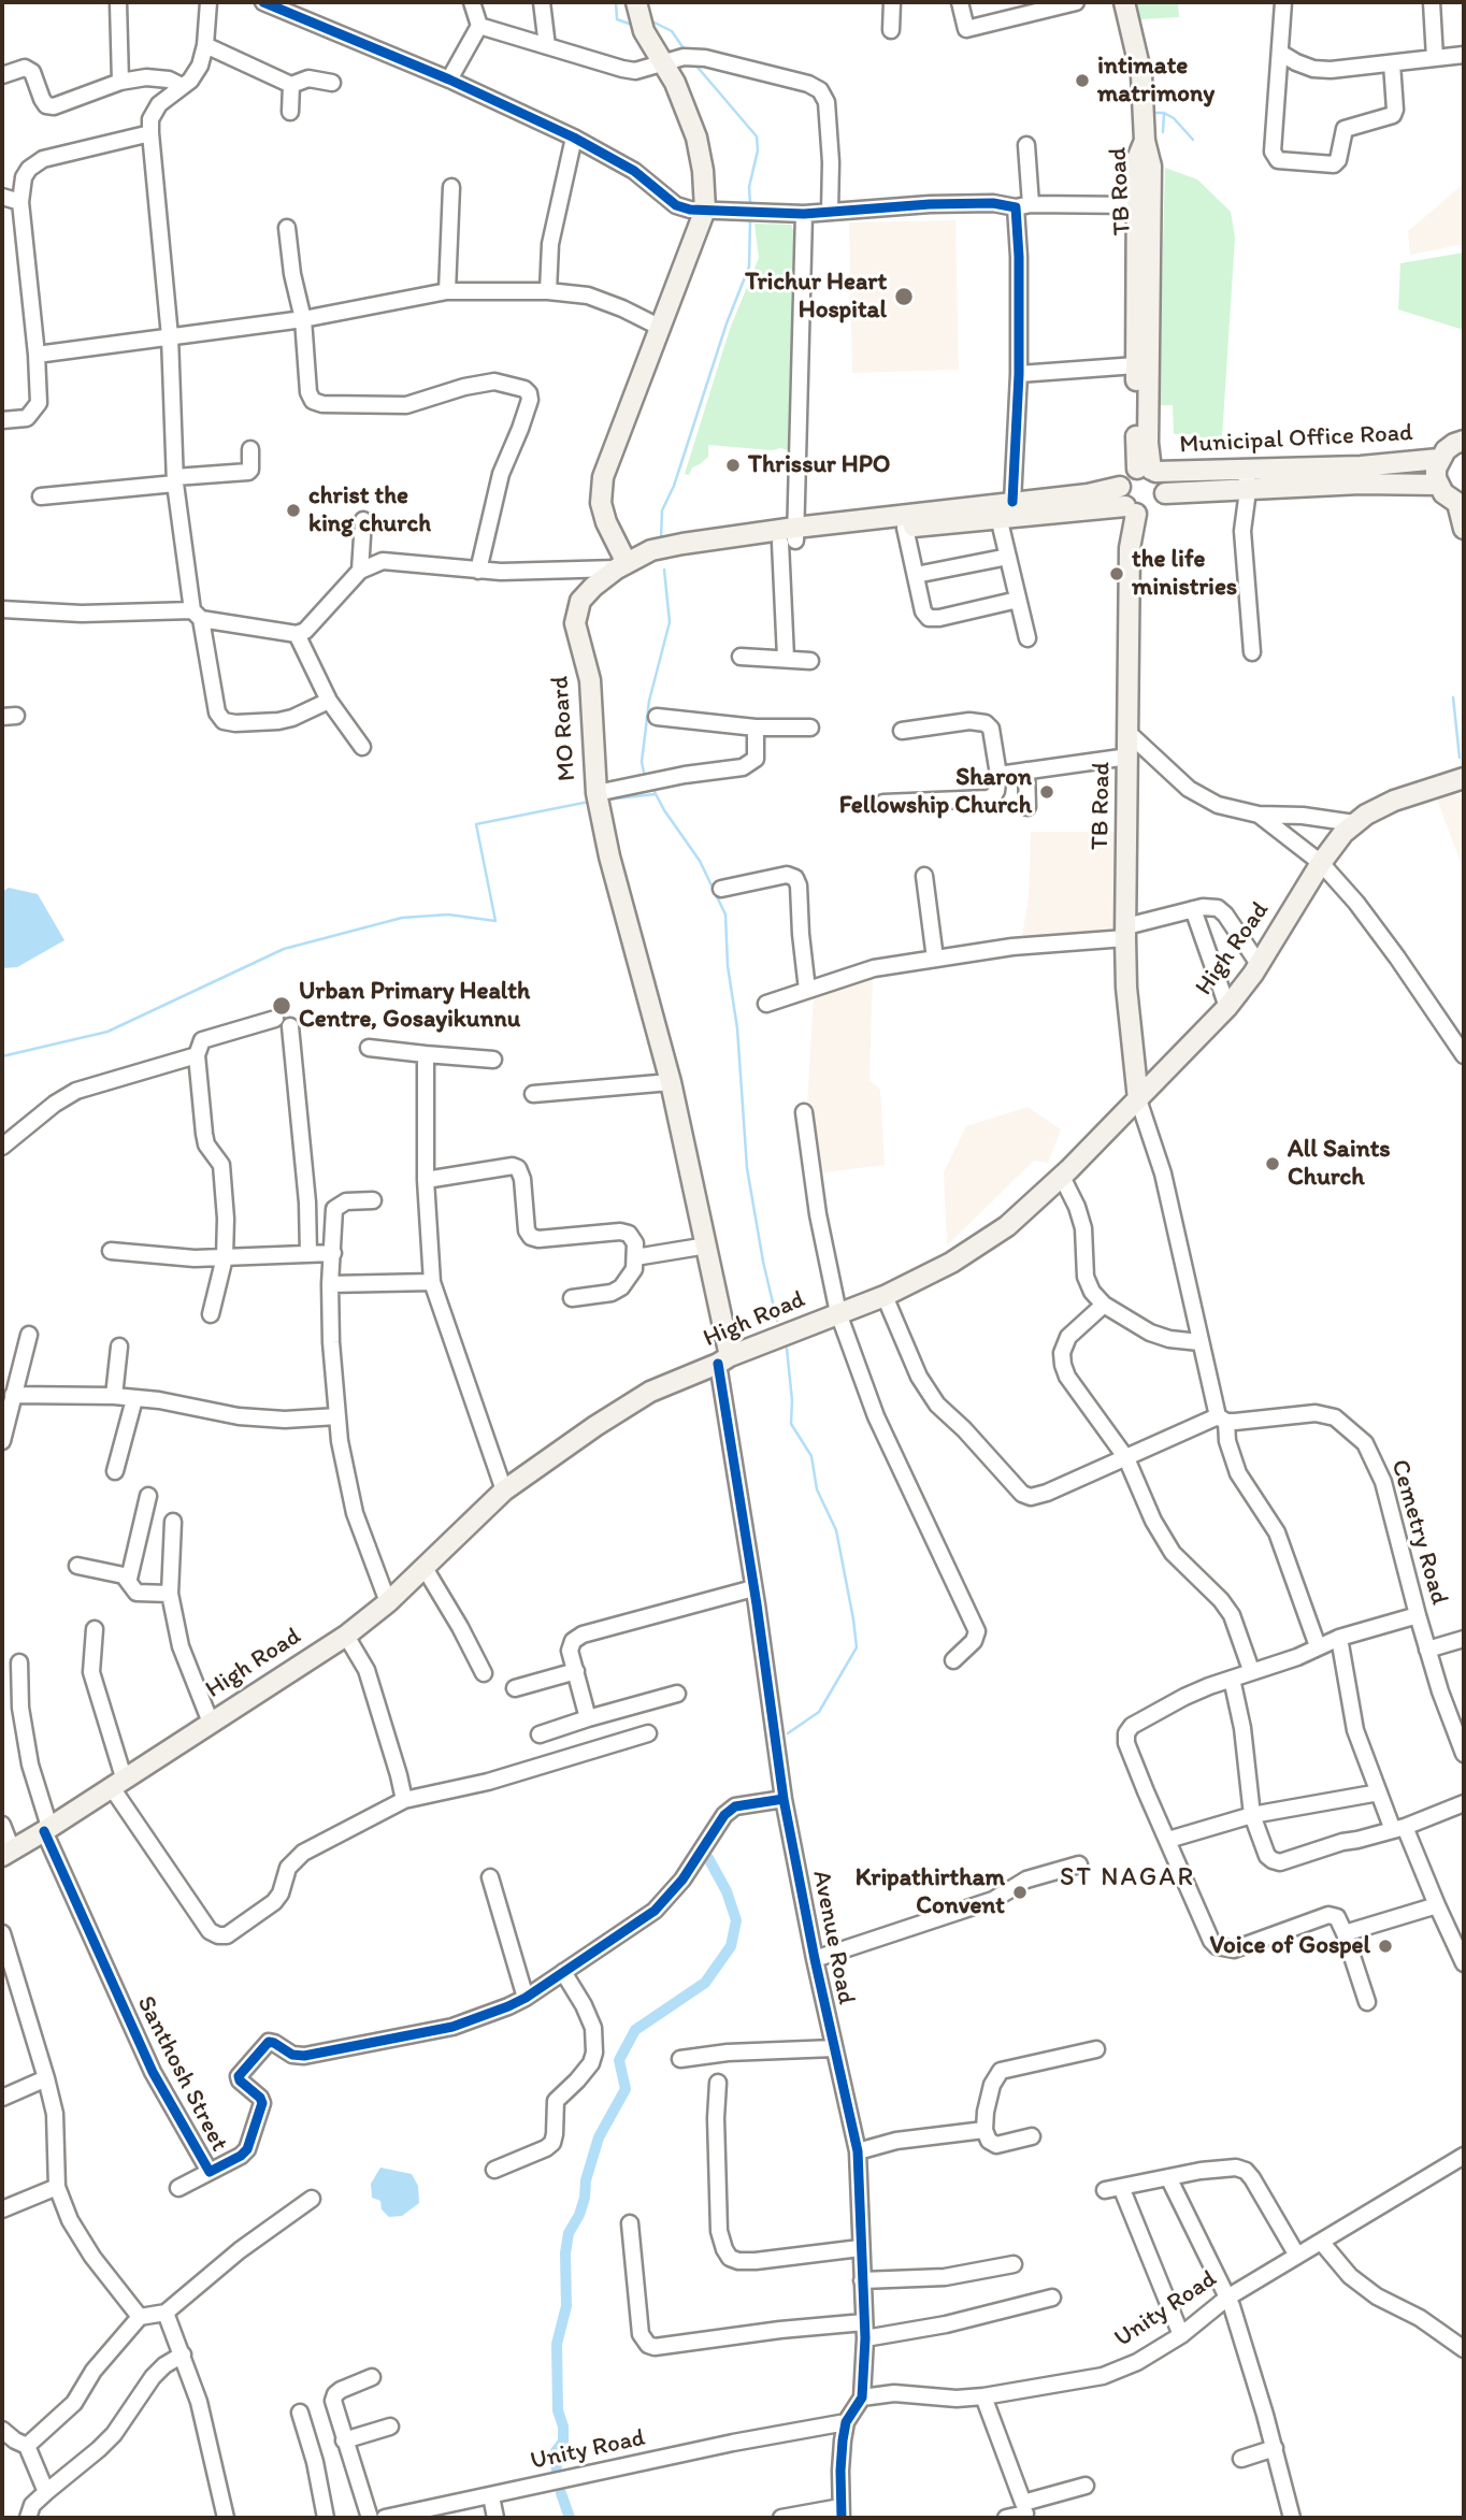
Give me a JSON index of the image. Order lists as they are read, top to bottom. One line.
{"streets":{"main road":["TB Road","Municipal Office Road","MO Roard","High Road"],"street":["Cemetry Road","Avenue Road","Santhosh Street","Unity Road"]},"crossings":[["TB Road","Municipal Office Road"],["TB Road","MO Roard"],["TB Road","High Road"],["Municipal Office Road","MO Roard"],["MO Roard","High Road"],["MO Roard","Avenue Road"],["High Road","Cemetry Road"],["High Road","Avenue Road"],["High Road","Santhosh Street"],["Avenue Road","Unity Road"]],"districts":["ST NAGAR"],"places":["intimate matrimony","Trichur Heart Hospital","Thrissur HPO","christ the king church","the life ministries","Sharon Fellowship Church","Urban Primary Health Centre, Gosayikunnu","All Saints Church","Kripathirtham Convent","Voice of Gospel"]}
